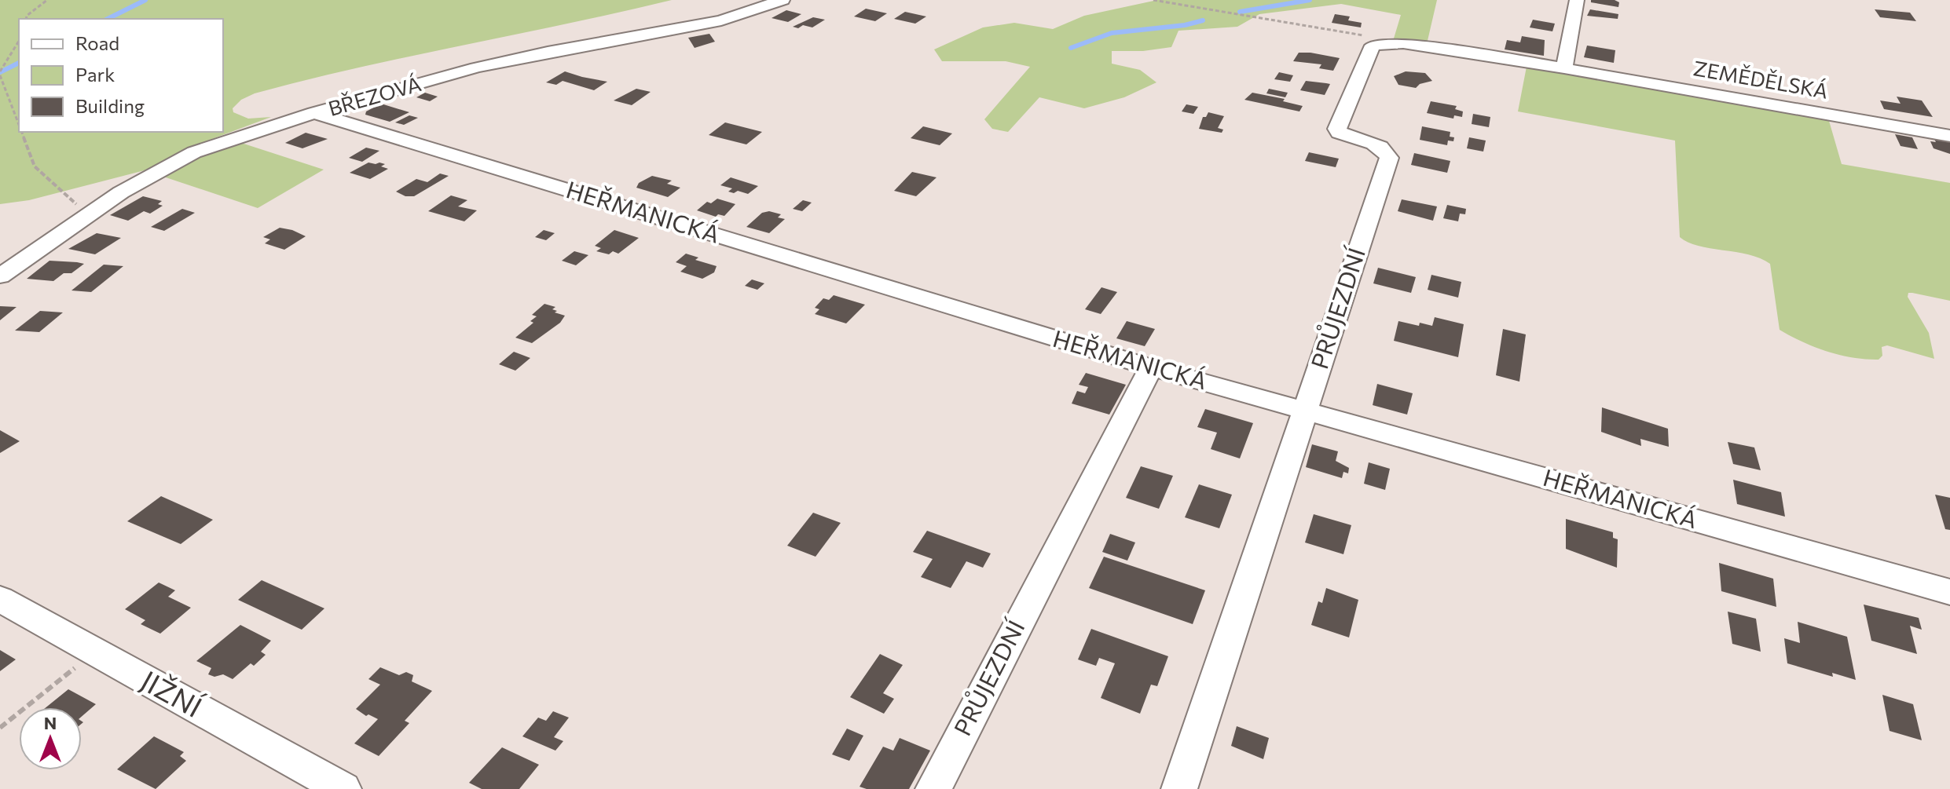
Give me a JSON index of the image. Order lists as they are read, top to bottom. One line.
{"streets":{"street":["ZEMĚDĚLSKÁ","BŘEZOVÁ","HEŘMANICKÁ","PRŮJEZDNÍ","JIŽNÍ"]},"crossings":[["BŘEZOVÁ","HEŘMANICKÁ"],["HEŘMANICKÁ","PRŮJEZDNÍ"]],"legend":["Road","Park","Building"],"north":"top"}
